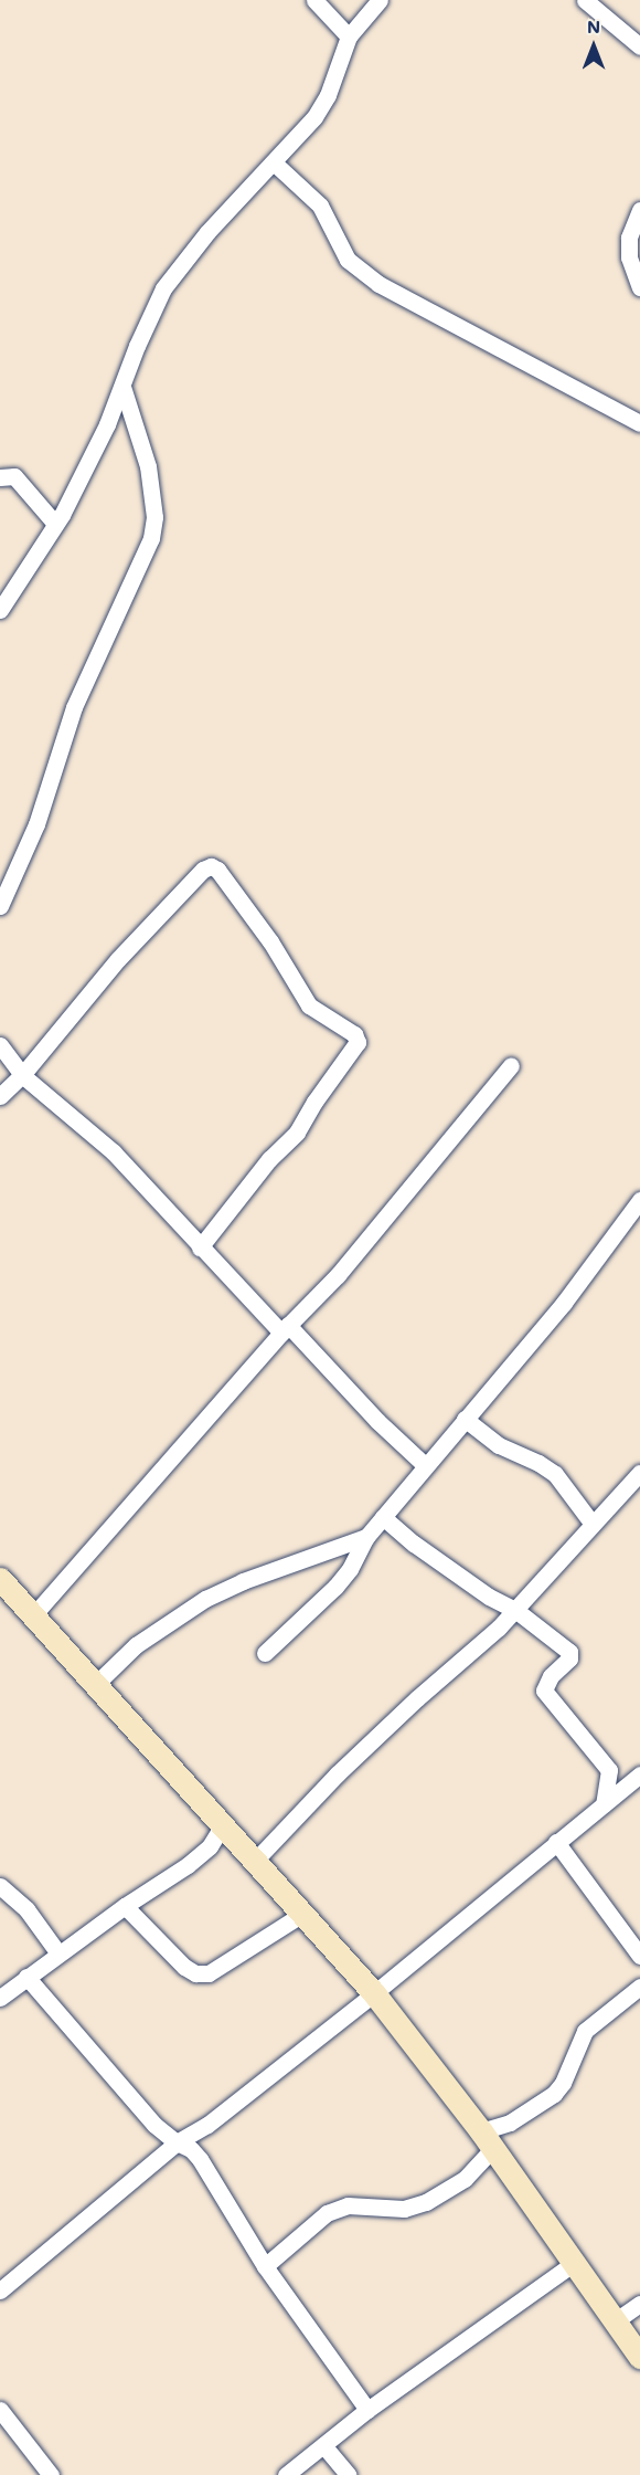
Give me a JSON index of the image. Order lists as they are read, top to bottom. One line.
{"north":"top"}
